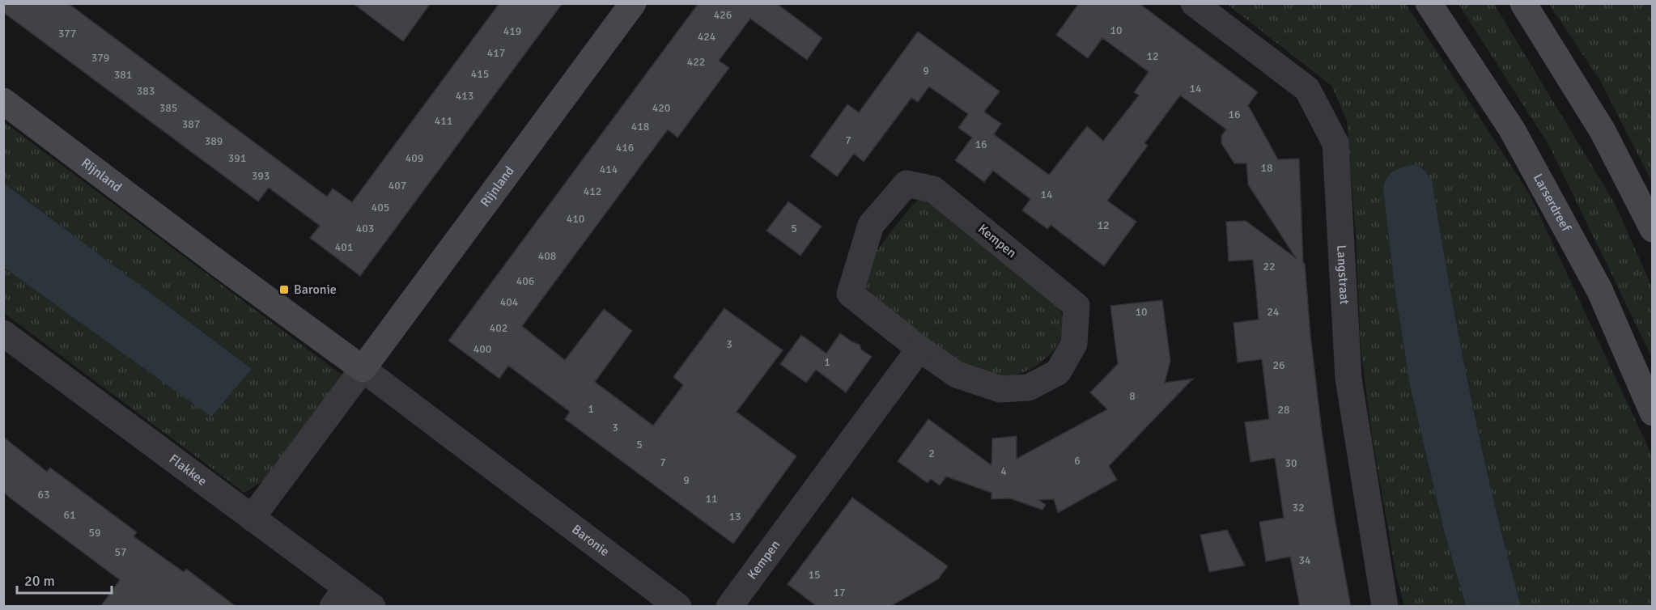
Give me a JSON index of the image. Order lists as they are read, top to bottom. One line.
{"streets":{"street":["Rijnland","Larserdreef","Kempen","Langstraat","Flakkee","Baronie"]},"crossings":[["Rijnland","Flakkee"],["Rijnland","Baronie"]],"places":{"transit":["Baronie"]},"house_numbers":["426","10","419","377","424","417","12","379","422","9","415","381","14","383","413","385","420","16","411","387","418","7","389","16","416","391","409","18","414","393","407","412","14","405","410","12","403","5","401","408","22","406","404","10","24","402","3","400","1","26","8","1","28","3","5","2","6","7","30","4","9","63","11","32","61","13","59","57","34","15","17"],"scale_bar":"20 m"}
